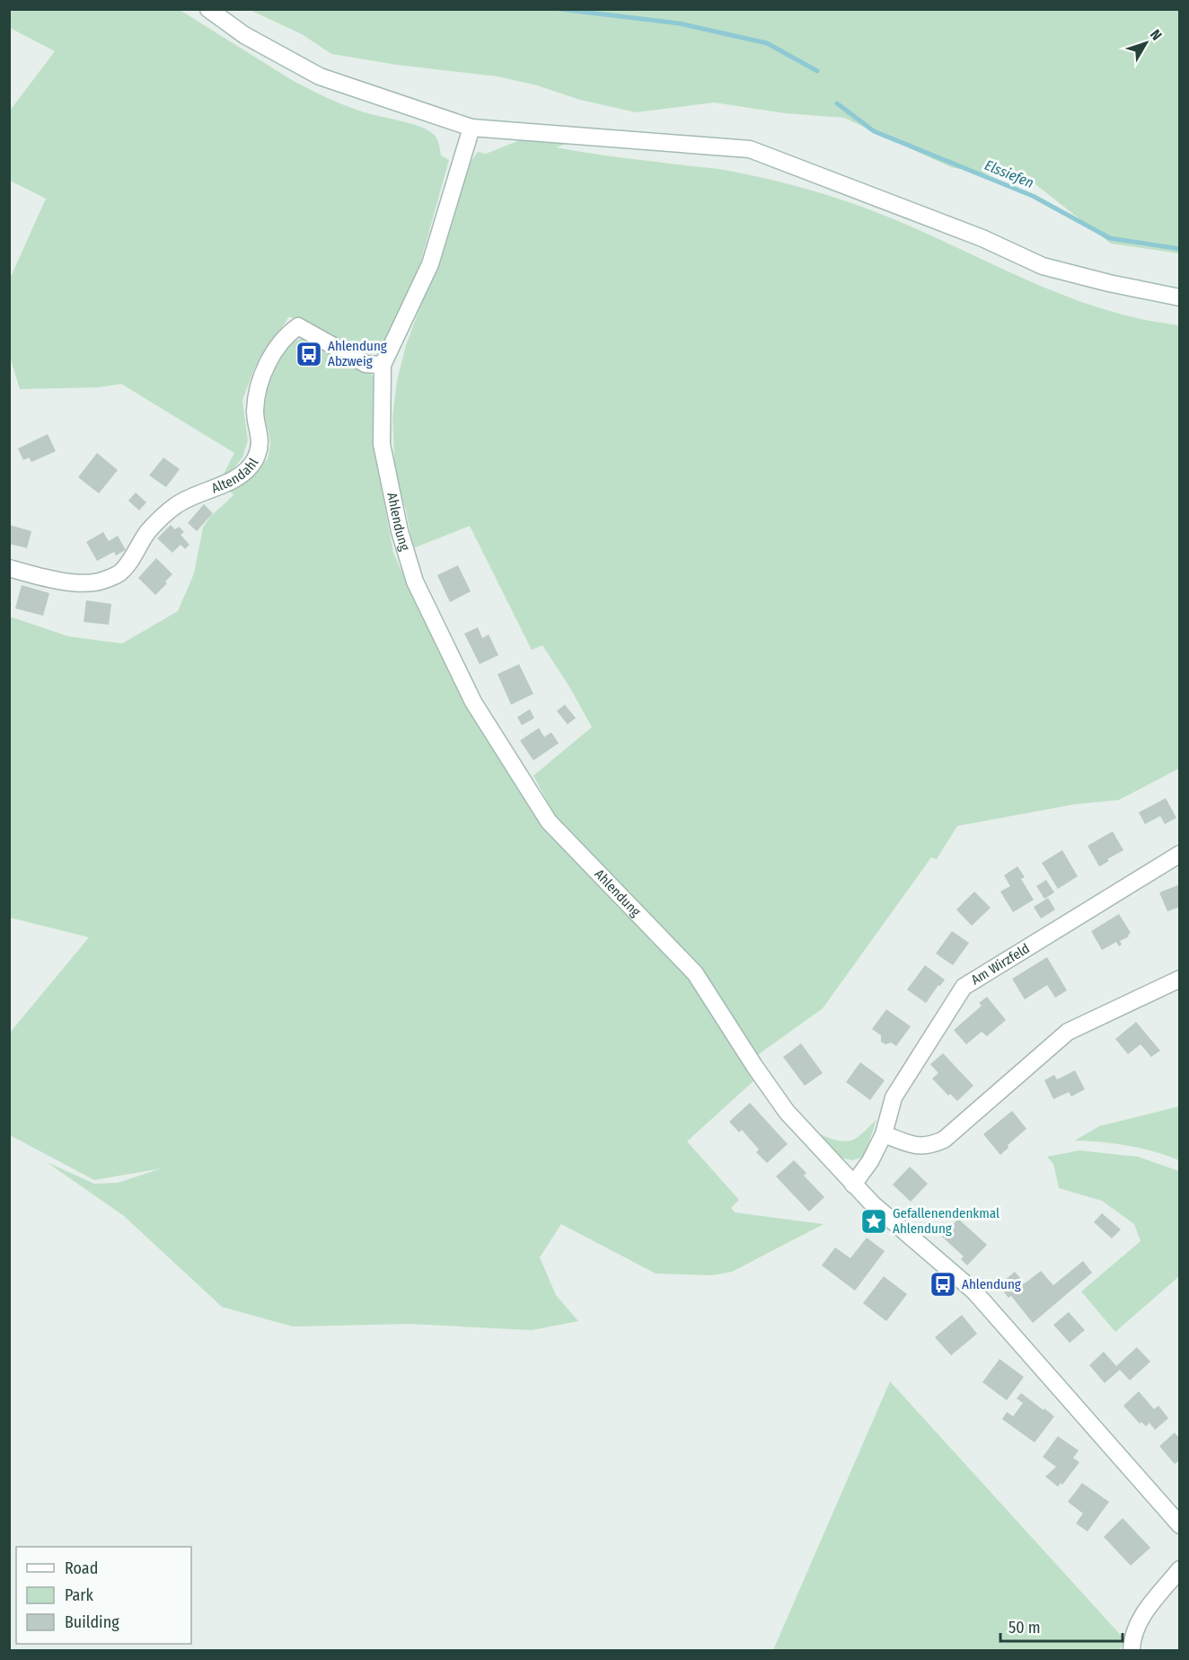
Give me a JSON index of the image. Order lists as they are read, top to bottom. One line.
{"streets":{"street":["Altendahl","Ahlendung","Am Wirzfeld"]},"crossings":[["Altendahl","Ahlendung"],["Ahlendung","Am Wirzfeld"]],"water":["Elssiefen"],"places":{"bus stop":["Ahlendung Abzweig","Ahlendung"],"place":["Gefallenendenkmal Ahlendung"]},"legend":["Road","Park","Building"],"scale_bar":"50 m","north":"top right"}
